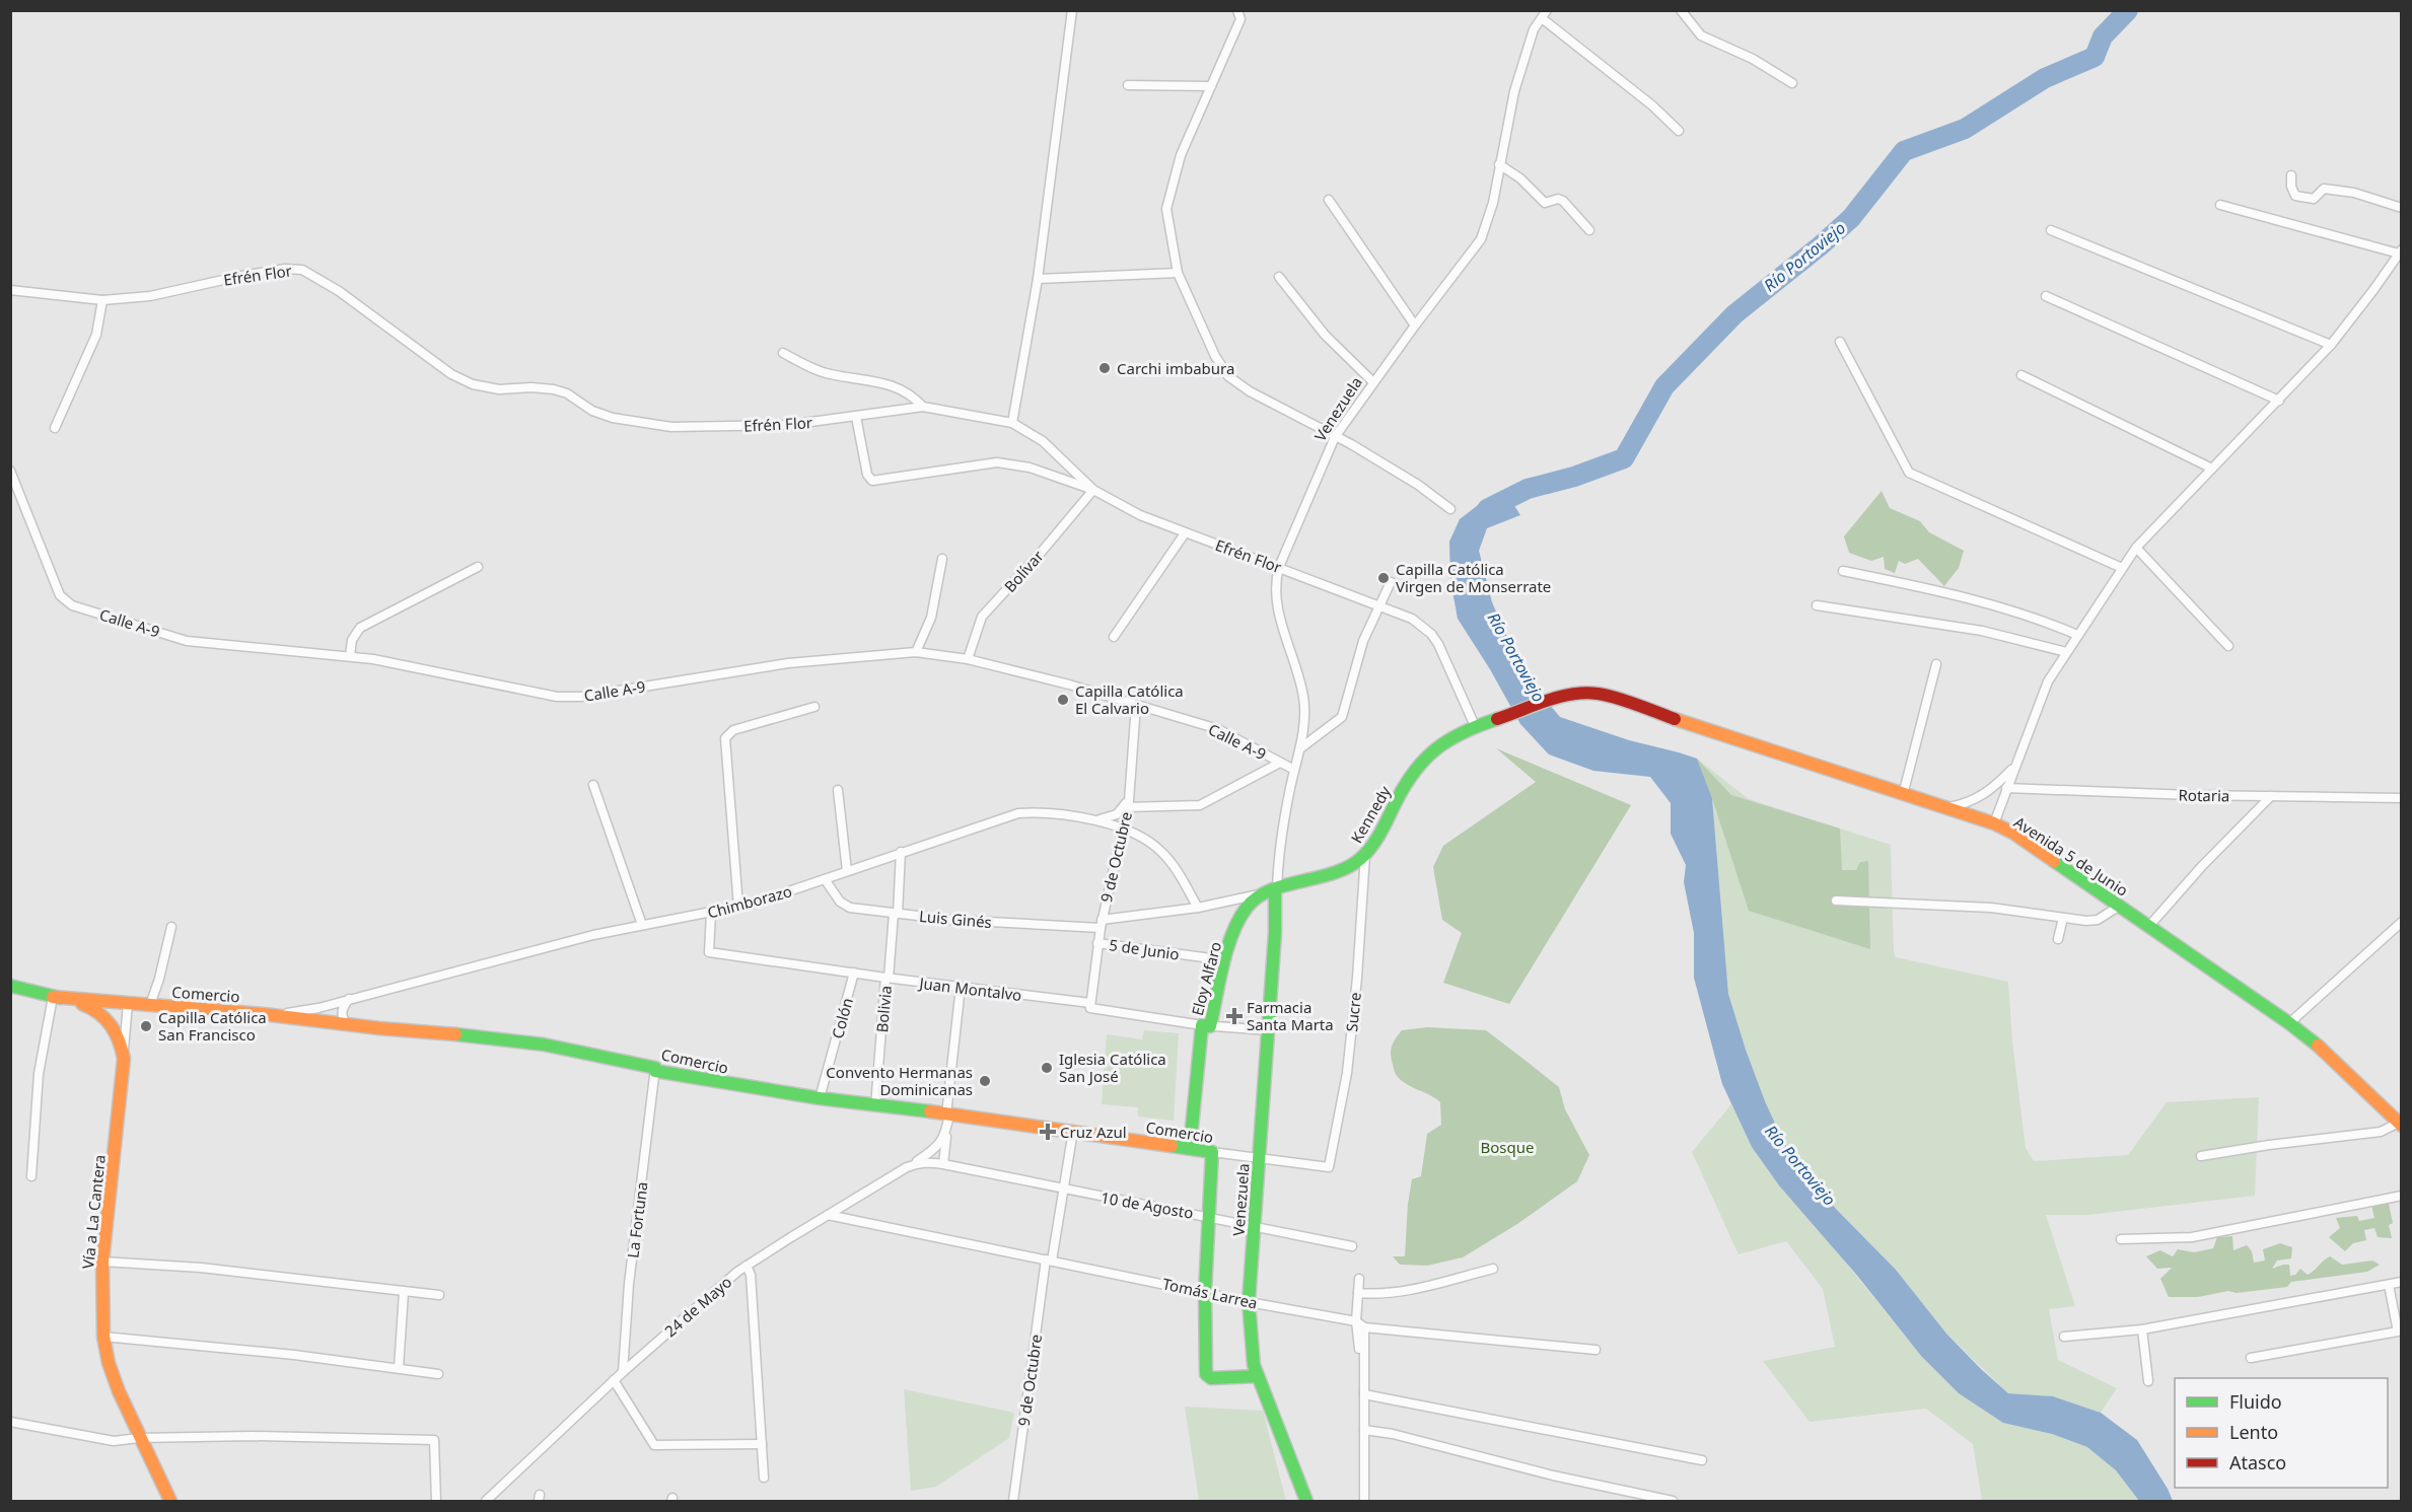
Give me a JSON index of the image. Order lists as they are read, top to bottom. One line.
{"streets":{"street":["Efrén Flor","Venezuela","Bolívar","Calle A-9","Rotaria","Kennedy","Avenida 5 de Junio","9 de Octubre","Chimborazo","Luis Ginés","5 de Junio","Eloy Alfaro","Juan Montalvo","Comercio","Bolivia","Sucre","Colón","10 de Agosto","Vía a La Cantera","La Fortuna","Tomás Larrea","24 de Mayo"]},"crossings":[["Efrén Flor","Venezuela"],["Efrén Flor","Bolívar"],["Efrén Flor","Kennedy"],["Venezuela","Calle A-9"],["Venezuela","Kennedy"],["Venezuela","Luis Ginés"],["Venezuela","Eloy Alfaro"],["Venezuela","Juan Montalvo"],["Venezuela","Comercio"],["Venezuela","10 de Agosto"],["Venezuela","Tomás Larrea"],["Bolívar","Calle A-9"],["Calle A-9","9 de Octubre"],["Kennedy","Avenida 5 de Junio"],["Kennedy","Luis Ginés"],["Kennedy","Eloy Alfaro"],["Kennedy","Sucre"],["9 de Octubre","Chimborazo"],["9 de Octubre","Luis Ginés"],["9 de Octubre","5 de Junio"],["9 de Octubre","Juan Montalvo"],["9 de Octubre","Comercio"],["9 de Octubre","10 de Agosto"],["9 de Octubre","Tomás Larrea"],["Chimborazo","Luis Ginés"],["Chimborazo","Juan Montalvo"],["Chimborazo","Comercio"],["Chimborazo","Bolivia"],["Luis Ginés","Eloy Alfaro"],["Luis Ginés","Bolivia"],["5 de Junio","Eloy Alfaro"],["Eloy Alfaro","Juan Montalvo"],["Eloy Alfaro","Comercio"],["Juan Montalvo","Bolivia"],["Juan Montalvo","Colón"],["Comercio","Bolivia"],["Comercio","Sucre"],["Comercio","Colón"],["Comercio","Vía a La Cantera"],["Comercio","La Fortuna"],["10 de Agosto","24 de Mayo"],["La Fortuna","24 de Mayo"],["Tomás Larrea","24 de Mayo"]],"water":["Río Portoviejo"],"parks":["Bosque"],"places":{"other":["Carchi imbabura","Capilla Católica Virgen de Monserrate","Capilla Católica El Calvario","Capilla Católica San Francisco","Iglesia Católica San José","Convento Hermanas Dominicanas"],"health":["Farmacia Santa Marta","Cruz Azul"]},"legend":["Fluido","Lento","Atasco"]}
